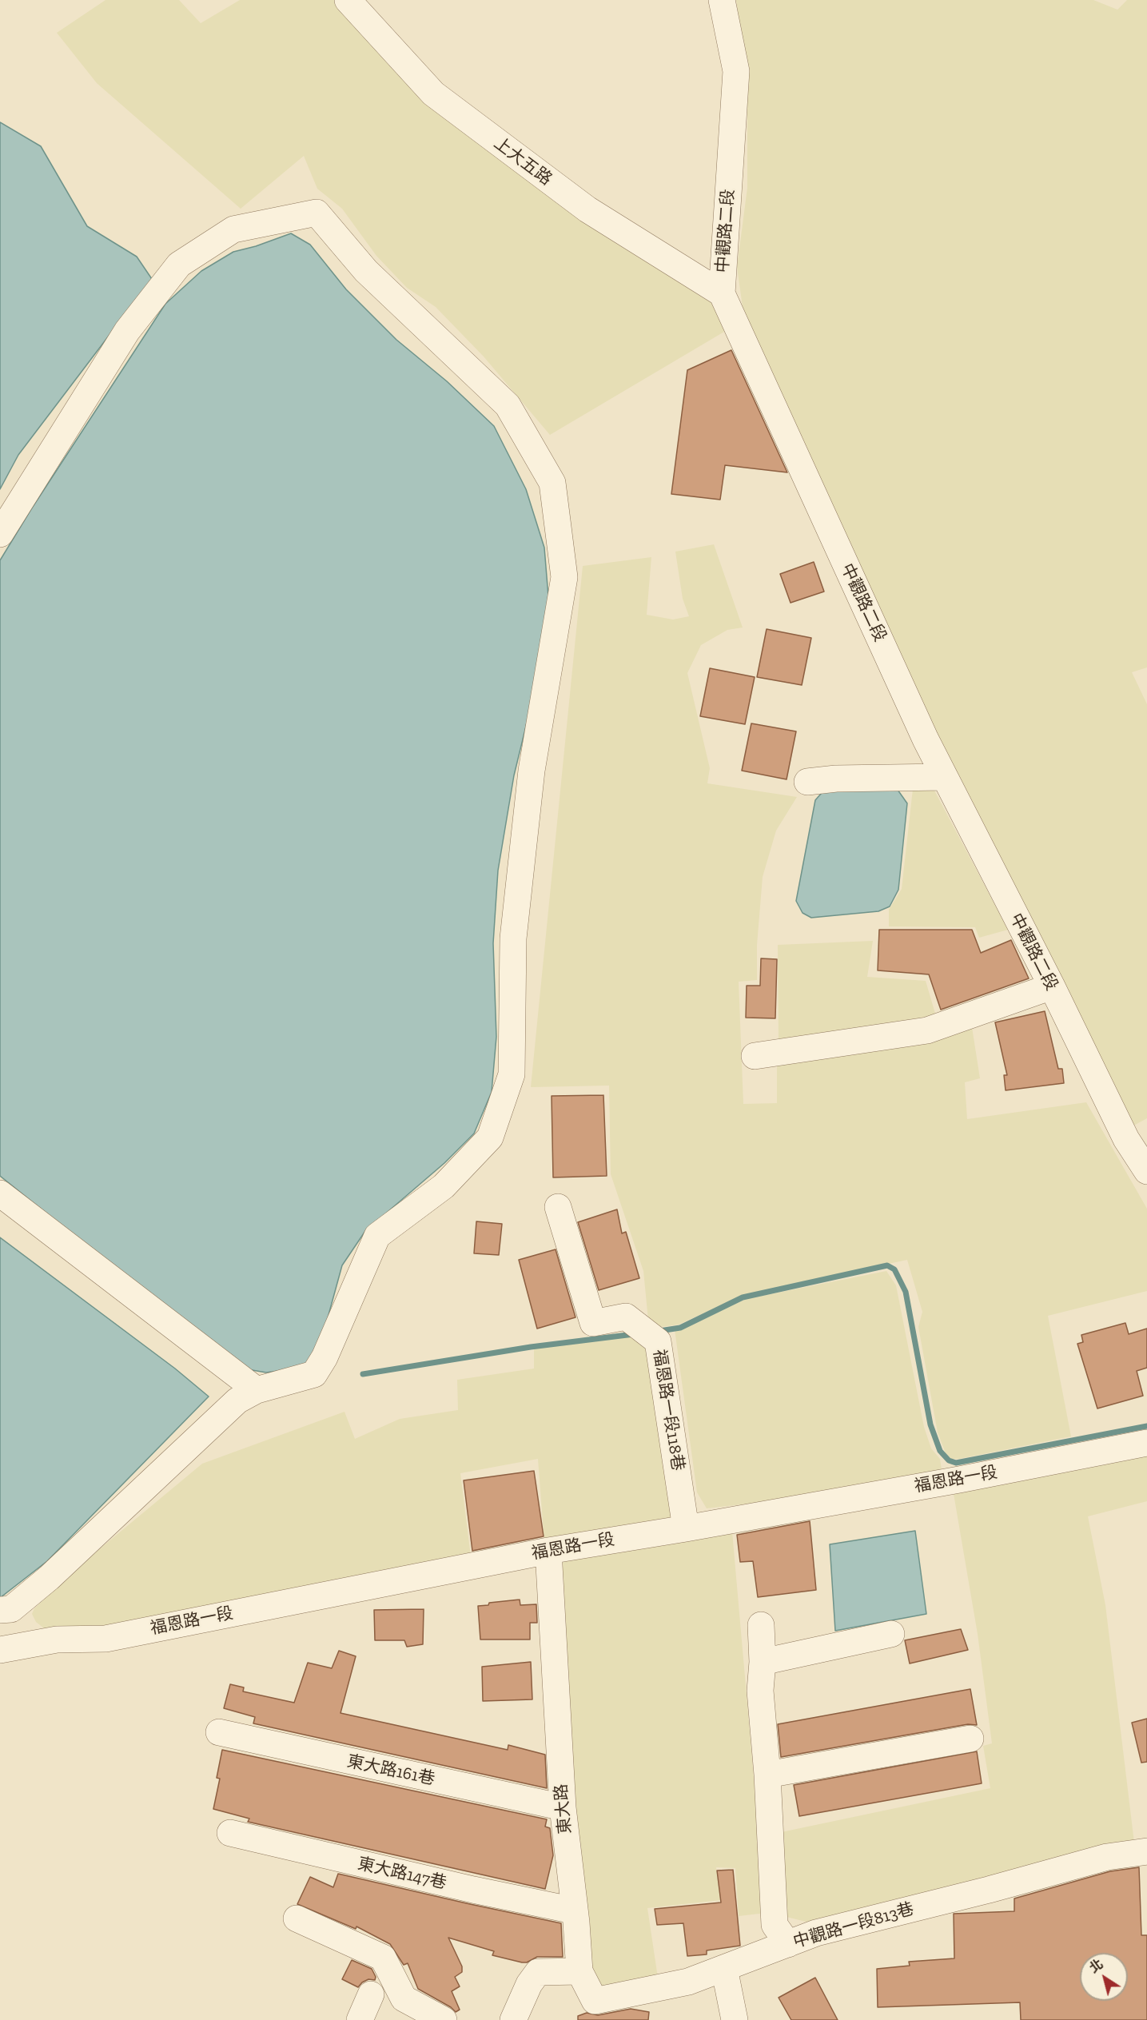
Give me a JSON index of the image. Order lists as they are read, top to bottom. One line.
{"streets":{"street":["上大五路","中觀路二段","福恩路一段118巷","福恩路一段","東大路161巷","東大路","東大路147巷","中觀路一段813巷"]},"crossings":[["上大五路","中觀路二段"],["福恩路一段118巷","福恩路一段"],["福恩路一段","東大路"],["東大路161巷","東大路"],["東大路","東大路147巷"],["東大路","中觀路一段813巷"]],"north":"top left"}
